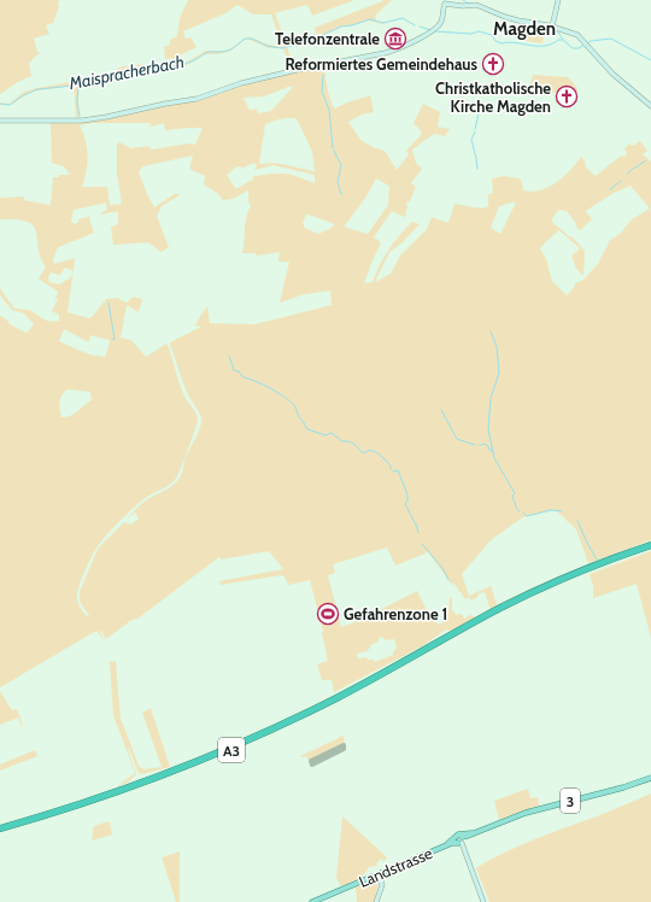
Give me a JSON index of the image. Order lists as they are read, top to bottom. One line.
{"streets":{"highway":["A3"],"main road":["3","Landstrasse"]},"crossings":[["3","Landstrasse"]],"districts":["Magden"],"water":["Maispracherbach"],"places":{"museum":["Telefonzentrale"],"church":["Reformiertes Gemeindehaus","Christkatholische Kirche Magden"],"sports":["Gefahrenzone 1"]}}
